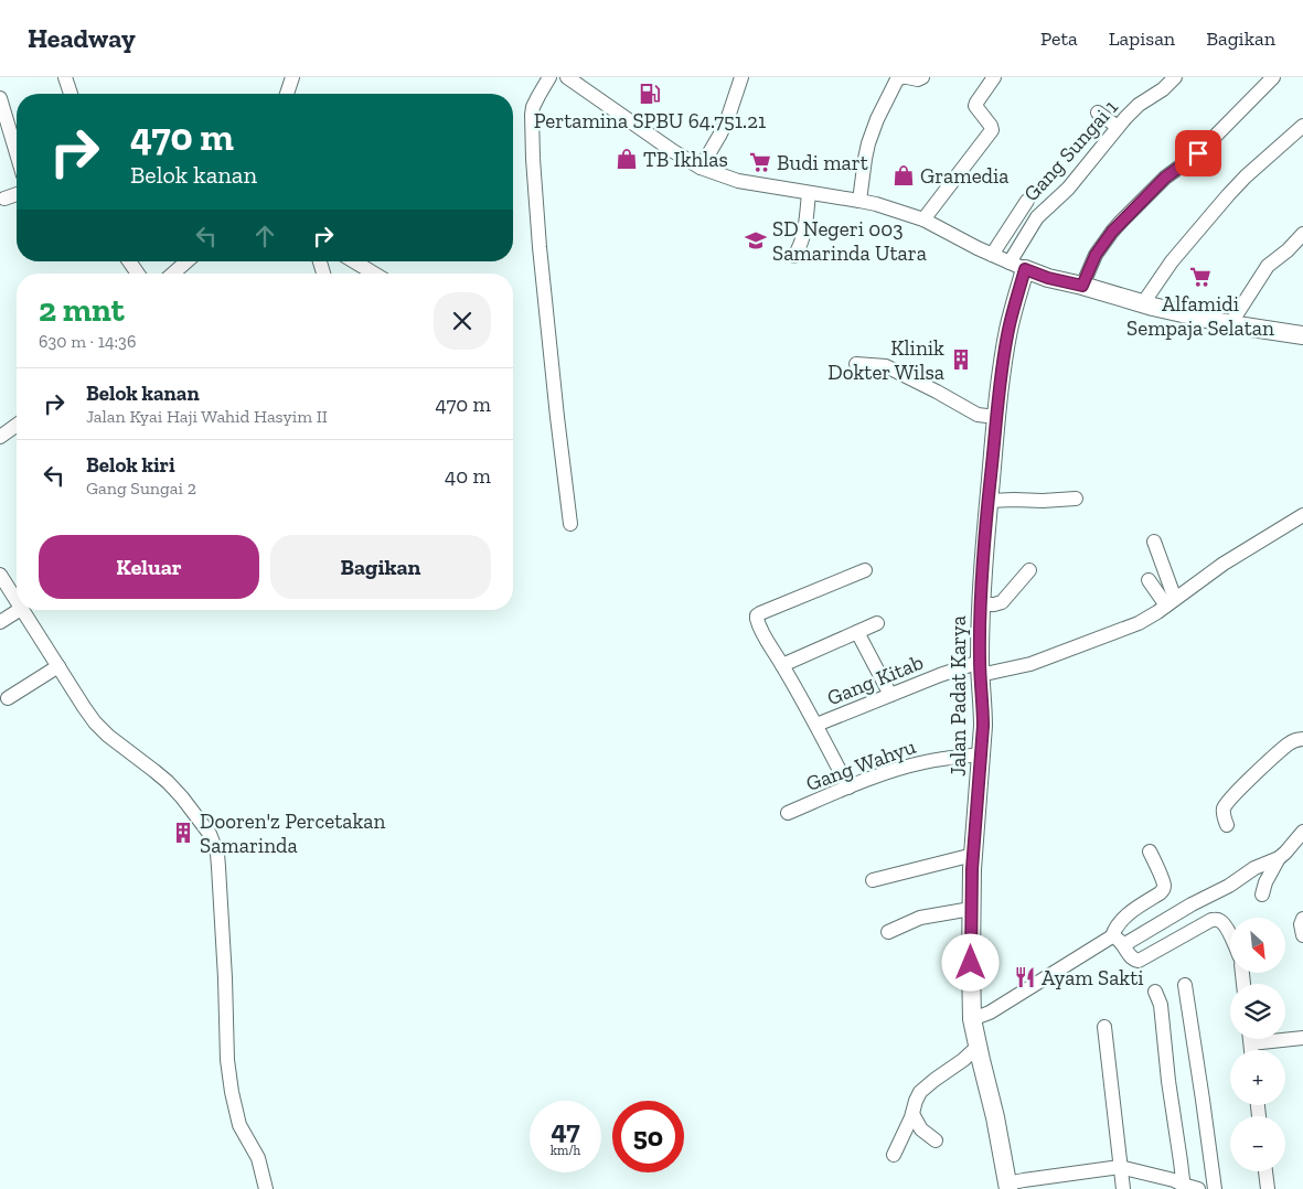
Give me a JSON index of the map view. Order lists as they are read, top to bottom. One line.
{"streets":{"main road":["Jalan Padat Karya"],"street":["Gang Sungai 1","Gang Kitab","Gang Wahyu"]},"crossings":[["Gang Sungai 1","Jalan Padat Karya"],["Gang Kitab","Jalan Padat Karya"],["Jalan Padat Karya","Gang Wahyu"]],"places":{"fuel station":["Pertamina SPBU 64.751.21"],"shop":["TB Ikhlas","Gramedia"],"supermarket":["Budi mart","Alfamidi Sempaja Selatan"],"school or university":["SD Negeri 003 Samarinda Utara"],"building":["Klinik Dokter Wilsa","Dooren'z Percetakan Samarinda"],"restaurant":["Ayam Sakti"]},"north":"bottom right","page":{"header":"Headway","nav":["Peta","Lapisan","Bagikan"],"turn":["470 m","Belok kanan"],"heading":["2 mnt","630 m · 14:36"],"list":[{"name":"Belok kanan","note":"Jalan Kyai Haji Wahid Hasyim II","value":"470 m"},{"name":"Belok kiri","note":"Gang Sungai 2","value":"40 m"}],"buttons":["Keluar","Bagikan"],"map_buttons":["+","−"],"speed":"47 km/h","limit":"50"}}
